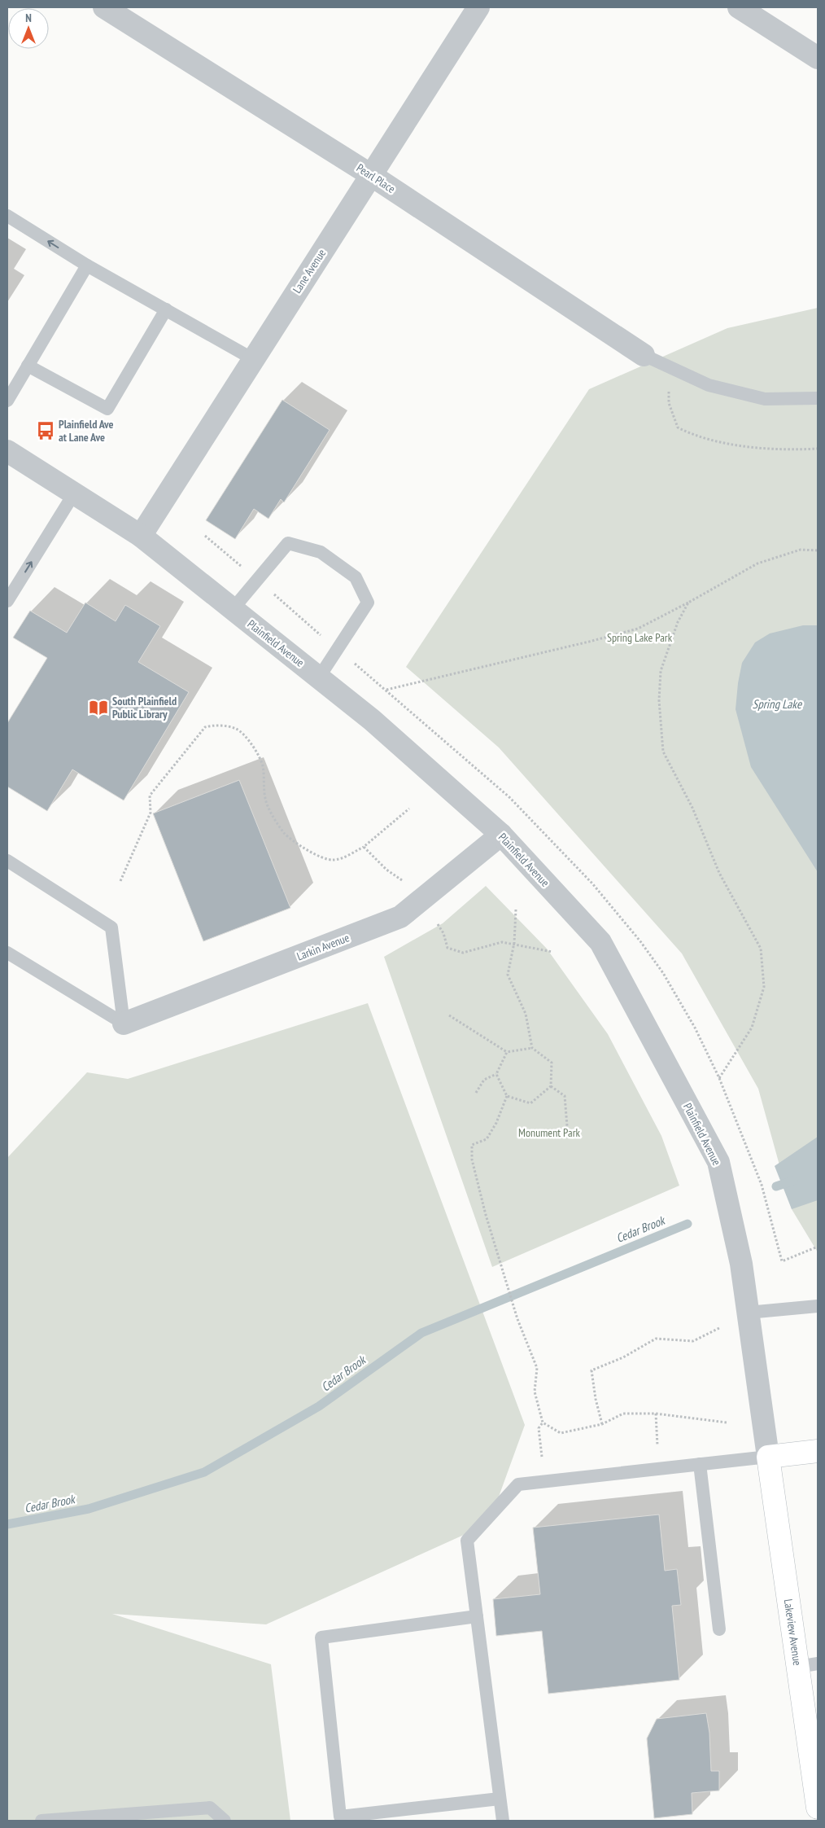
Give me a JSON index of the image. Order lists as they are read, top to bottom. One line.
{"streets":{"main road":["Lakeview Avenue"],"street":["Pearl Place","Lane Avenue","Plainfield Avenue","Larkin Avenue"]},"crossings":[["Pearl Place","Lane Avenue"],["Lane Avenue","Plainfield Avenue"],["Plainfield Avenue","Larkin Avenue"],["Plainfield Avenue","Lakeview Avenue"]],"water":["Spring Lake","Cedar Brook"],"parks":["Spring Lake Park","Monument Park"],"places":{"bus stop":["Plainfield Ave at Lane Ave"],"library":["South Plainfield Public Library"]},"north":"top"}
